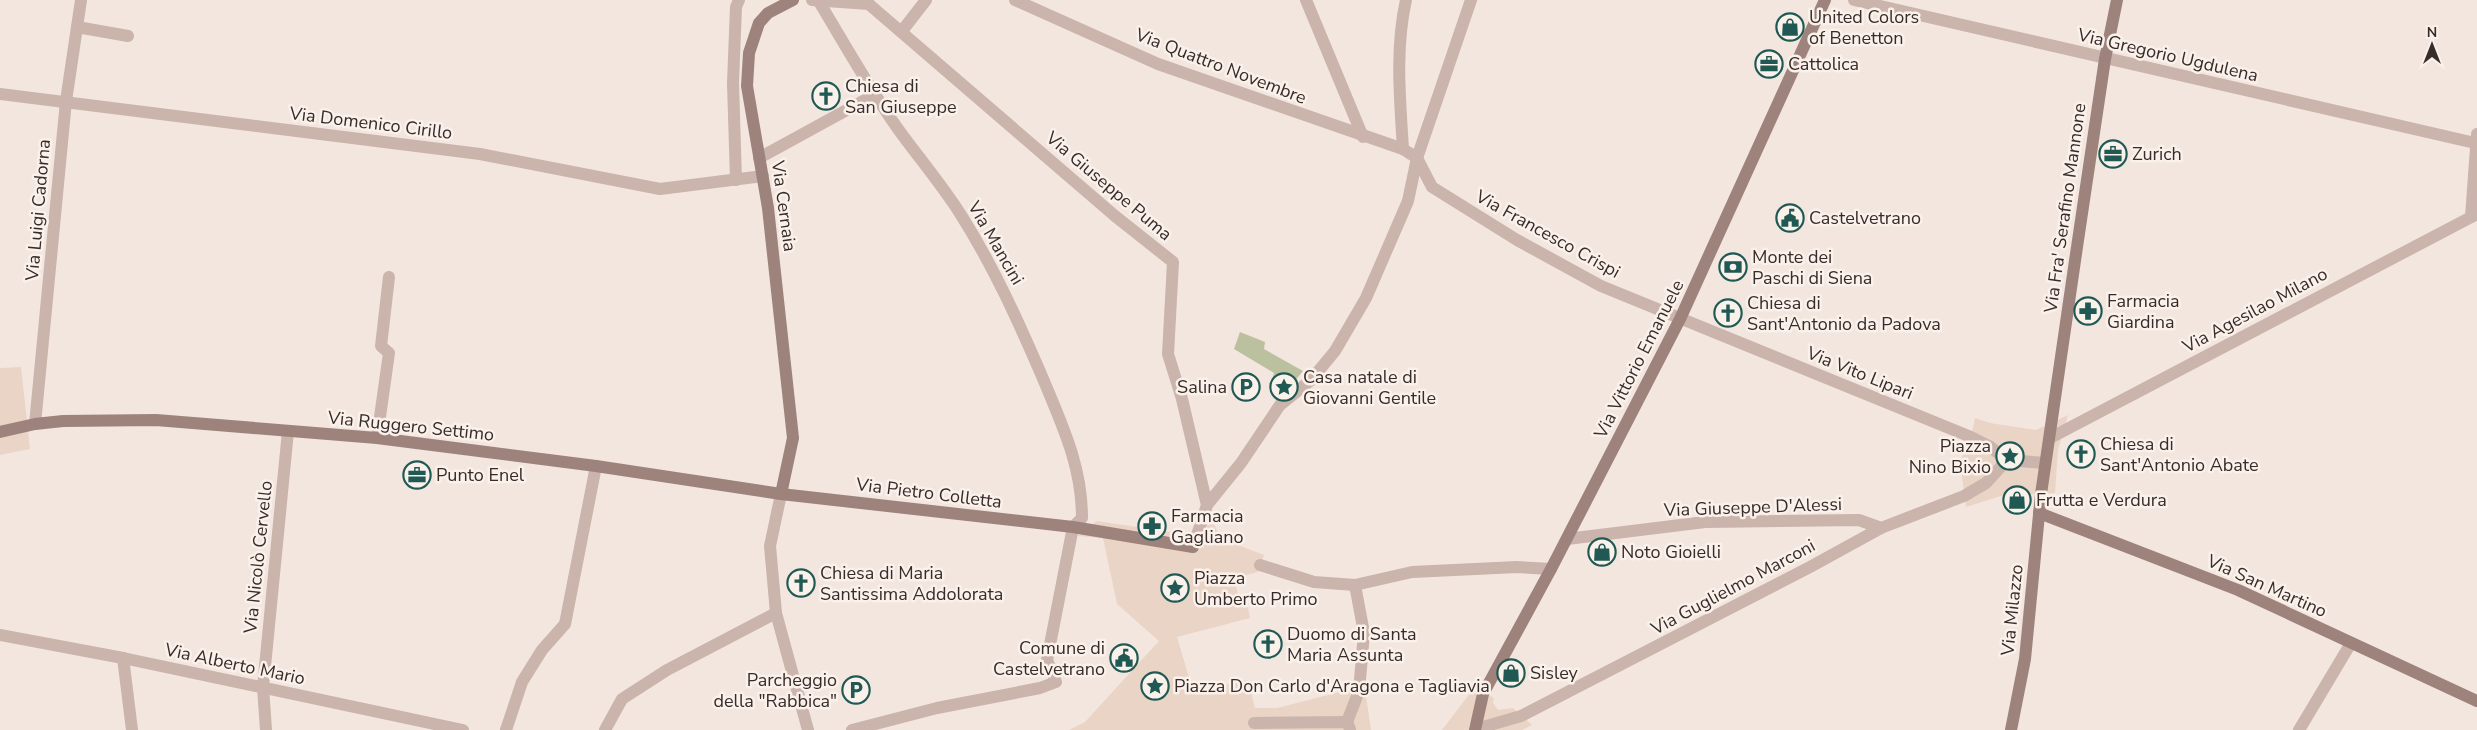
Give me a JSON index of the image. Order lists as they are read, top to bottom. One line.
{"streets":{"street":["Via Gregorio Ugdulena","Via Quattro Novembre","Via Domenico Cirillo","Via Giuseppe Puma","Via Cernaia","Via Fra' Serafino Mannone","Via Luigi Cadorna","Via Francesco Crispi","Via Mancini","Via Agesilao Milano","Via Vittorio Emanuele","Via Vito Lipari","Via Ruggero Settimo","Via Pietro Colletta","Via Giuseppe D'Alessi","Via Nicolò Cervello","Via San Martino","Via Guglielmo Marconi","Via Milazzo","Via Alberto Mario"]},"crossings":[["Via Gregorio Ugdulena","Via Fra' Serafino Mannone"],["Via Quattro Novembre","Via Francesco Crispi"],["Via Domenico Cirillo","Via Cernaia"],["Via Domenico Cirillo","Via Luigi Cadorna"],["Via Giuseppe Puma","Via Pietro Colletta"],["Via Cernaia","Via Ruggero Settimo"],["Via Cernaia","Via Pietro Colletta"],["Via Fra' Serafino Mannone","Via Agesilao Milano"],["Via Fra' Serafino Mannone","Via Milazzo"],["Via Luigi Cadorna","Via Ruggero Settimo"],["Via Francesco Crispi","Via Vittorio Emanuele"],["Via Francesco Crispi","Via Vito Lipari"],["Via Mancini","Via Pietro Colletta"],["Via Vittorio Emanuele","Via Vito Lipari"],["Via Vittorio Emanuele","Via Giuseppe D'Alessi"],["Via Vittorio Emanuele","Via Guglielmo Marconi"],["Via Vito Lipari","Via Guglielmo Marconi"],["Via Ruggero Settimo","Via Pietro Colletta"],["Via Ruggero Settimo","Via Nicolò Cervello"],["Via Giuseppe D'Alessi","Via Guglielmo Marconi"],["Via Nicolò Cervello","Via Alberto Mario"],["Via San Martino","Via Milazzo"]],"places":{"shop":["United Colors of Benetton","Frutta e Verdura","Noto Gioielli","Sisley"],"office":["Cattolica","Zurich","Punto Enel"],"church":["Chiesa di San Giuseppe","Chiesa di Sant'Antonio da Padova","Chiesa di Sant'Antonio Abate","Chiesa di Maria Santissima Addolorata","Duomo di Santa Maria Assunta"],"public building":["Castelvetrano","Comune di Castelvetrano"],"bank":["Monte dei Paschi di Siena"],"pharmacy":["Farmacia Giardina","Farmacia Gagliano"],"parking":["Salina","Parcheggio della \"Rabbica\""],"place":["Casa natale di Giovanni Gentile","Piazza Nino Bixio","Piazza Umberto Primo","Piazza Don Carlo d'Aragona e Tagliavia"]},"north":"top"}
